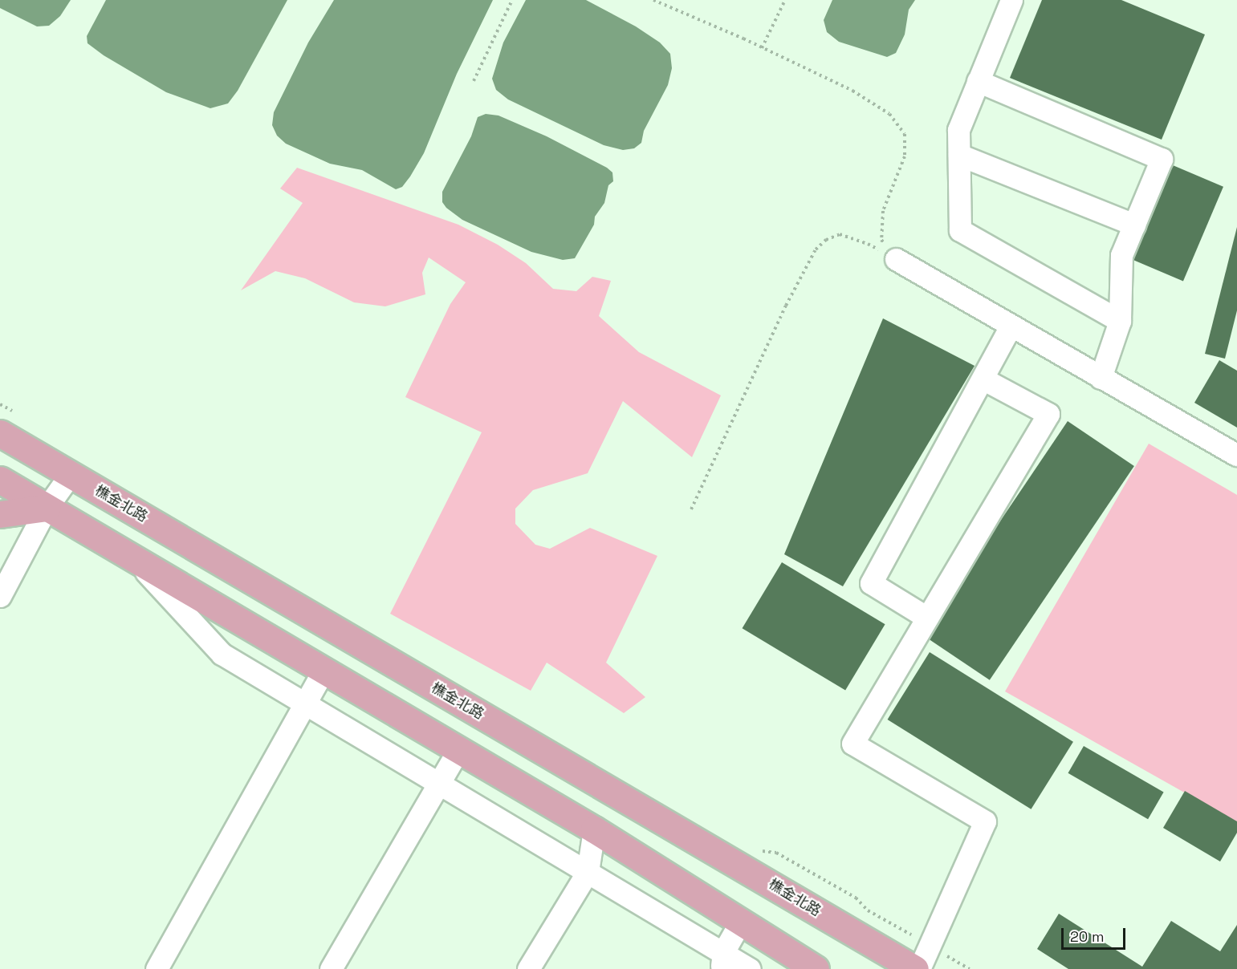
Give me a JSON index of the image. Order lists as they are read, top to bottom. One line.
{"streets":{"main road":["樵金北路"]},"scale_bar":"20 m"}
